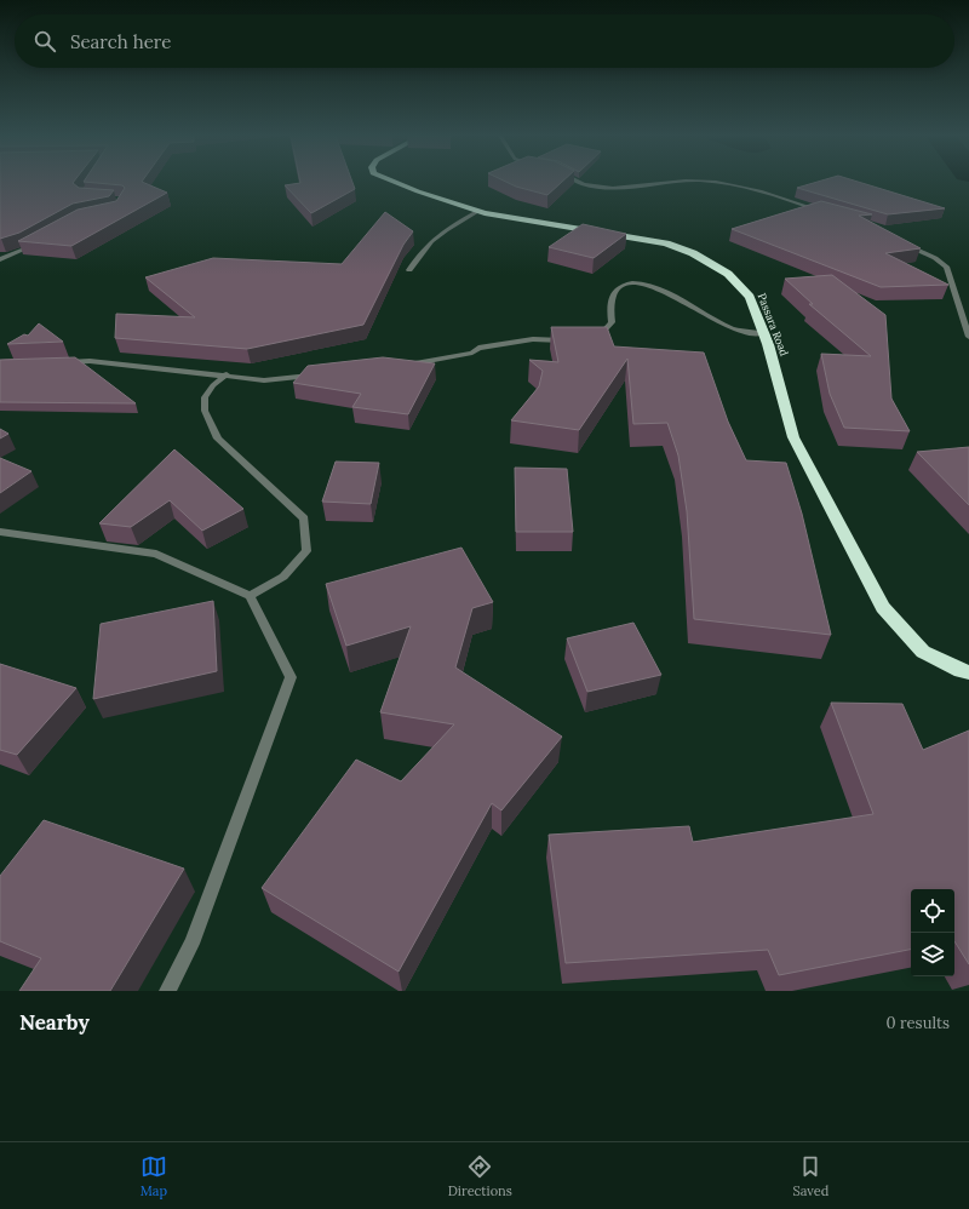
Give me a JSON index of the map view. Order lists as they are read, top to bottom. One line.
{"streets":{"highway":["Passara Road"]},"page":{"search":"Search here","heading":["Nearby","0 results"],"nav":["Map","Directions","Saved"]}}
